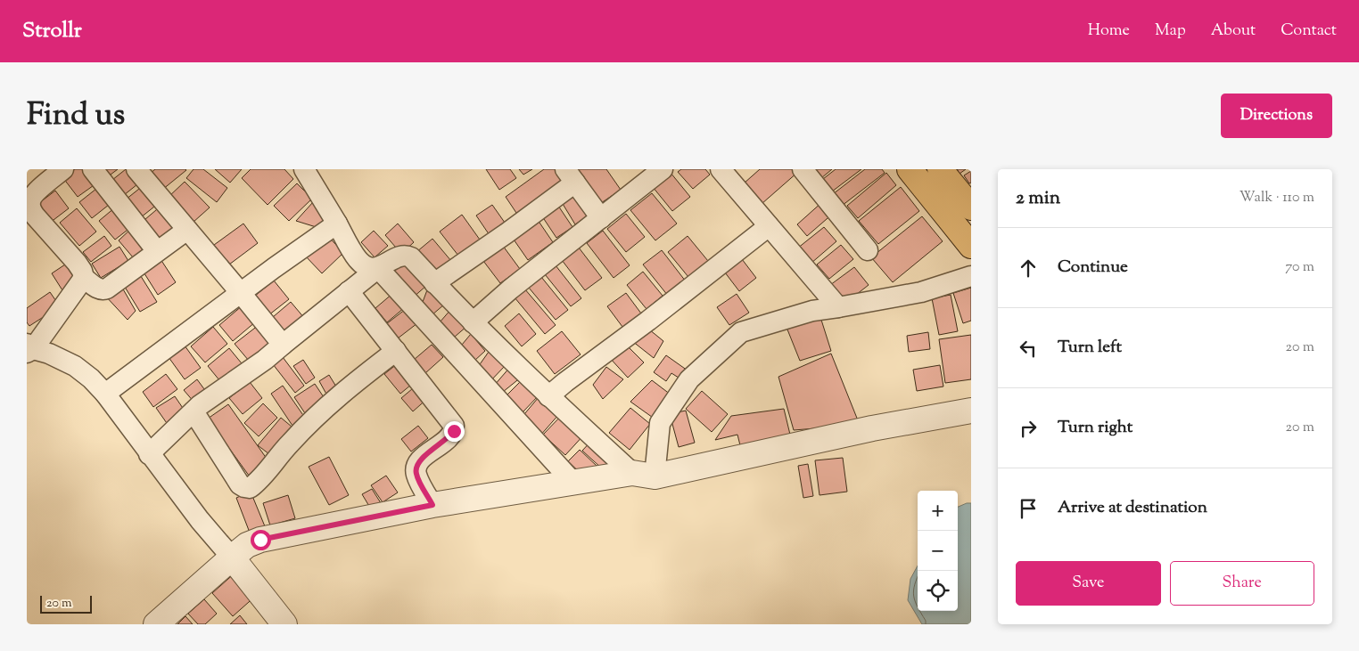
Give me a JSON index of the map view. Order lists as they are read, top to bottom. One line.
{"scale_bar":"20 m","page":{"header":"Strollr","nav":["Home","Map","About","Contact"],"title":"Find us","buttons":["Directions",["Save","Share"]],"heading":["2 min","Walk · 110 m"],"list":[["Continue","70 m"],["Turn left","20 m"],["Turn right","20 m"],"Arrive at destination"],"map_buttons":["+","−"],"scale":"20 m"}}
